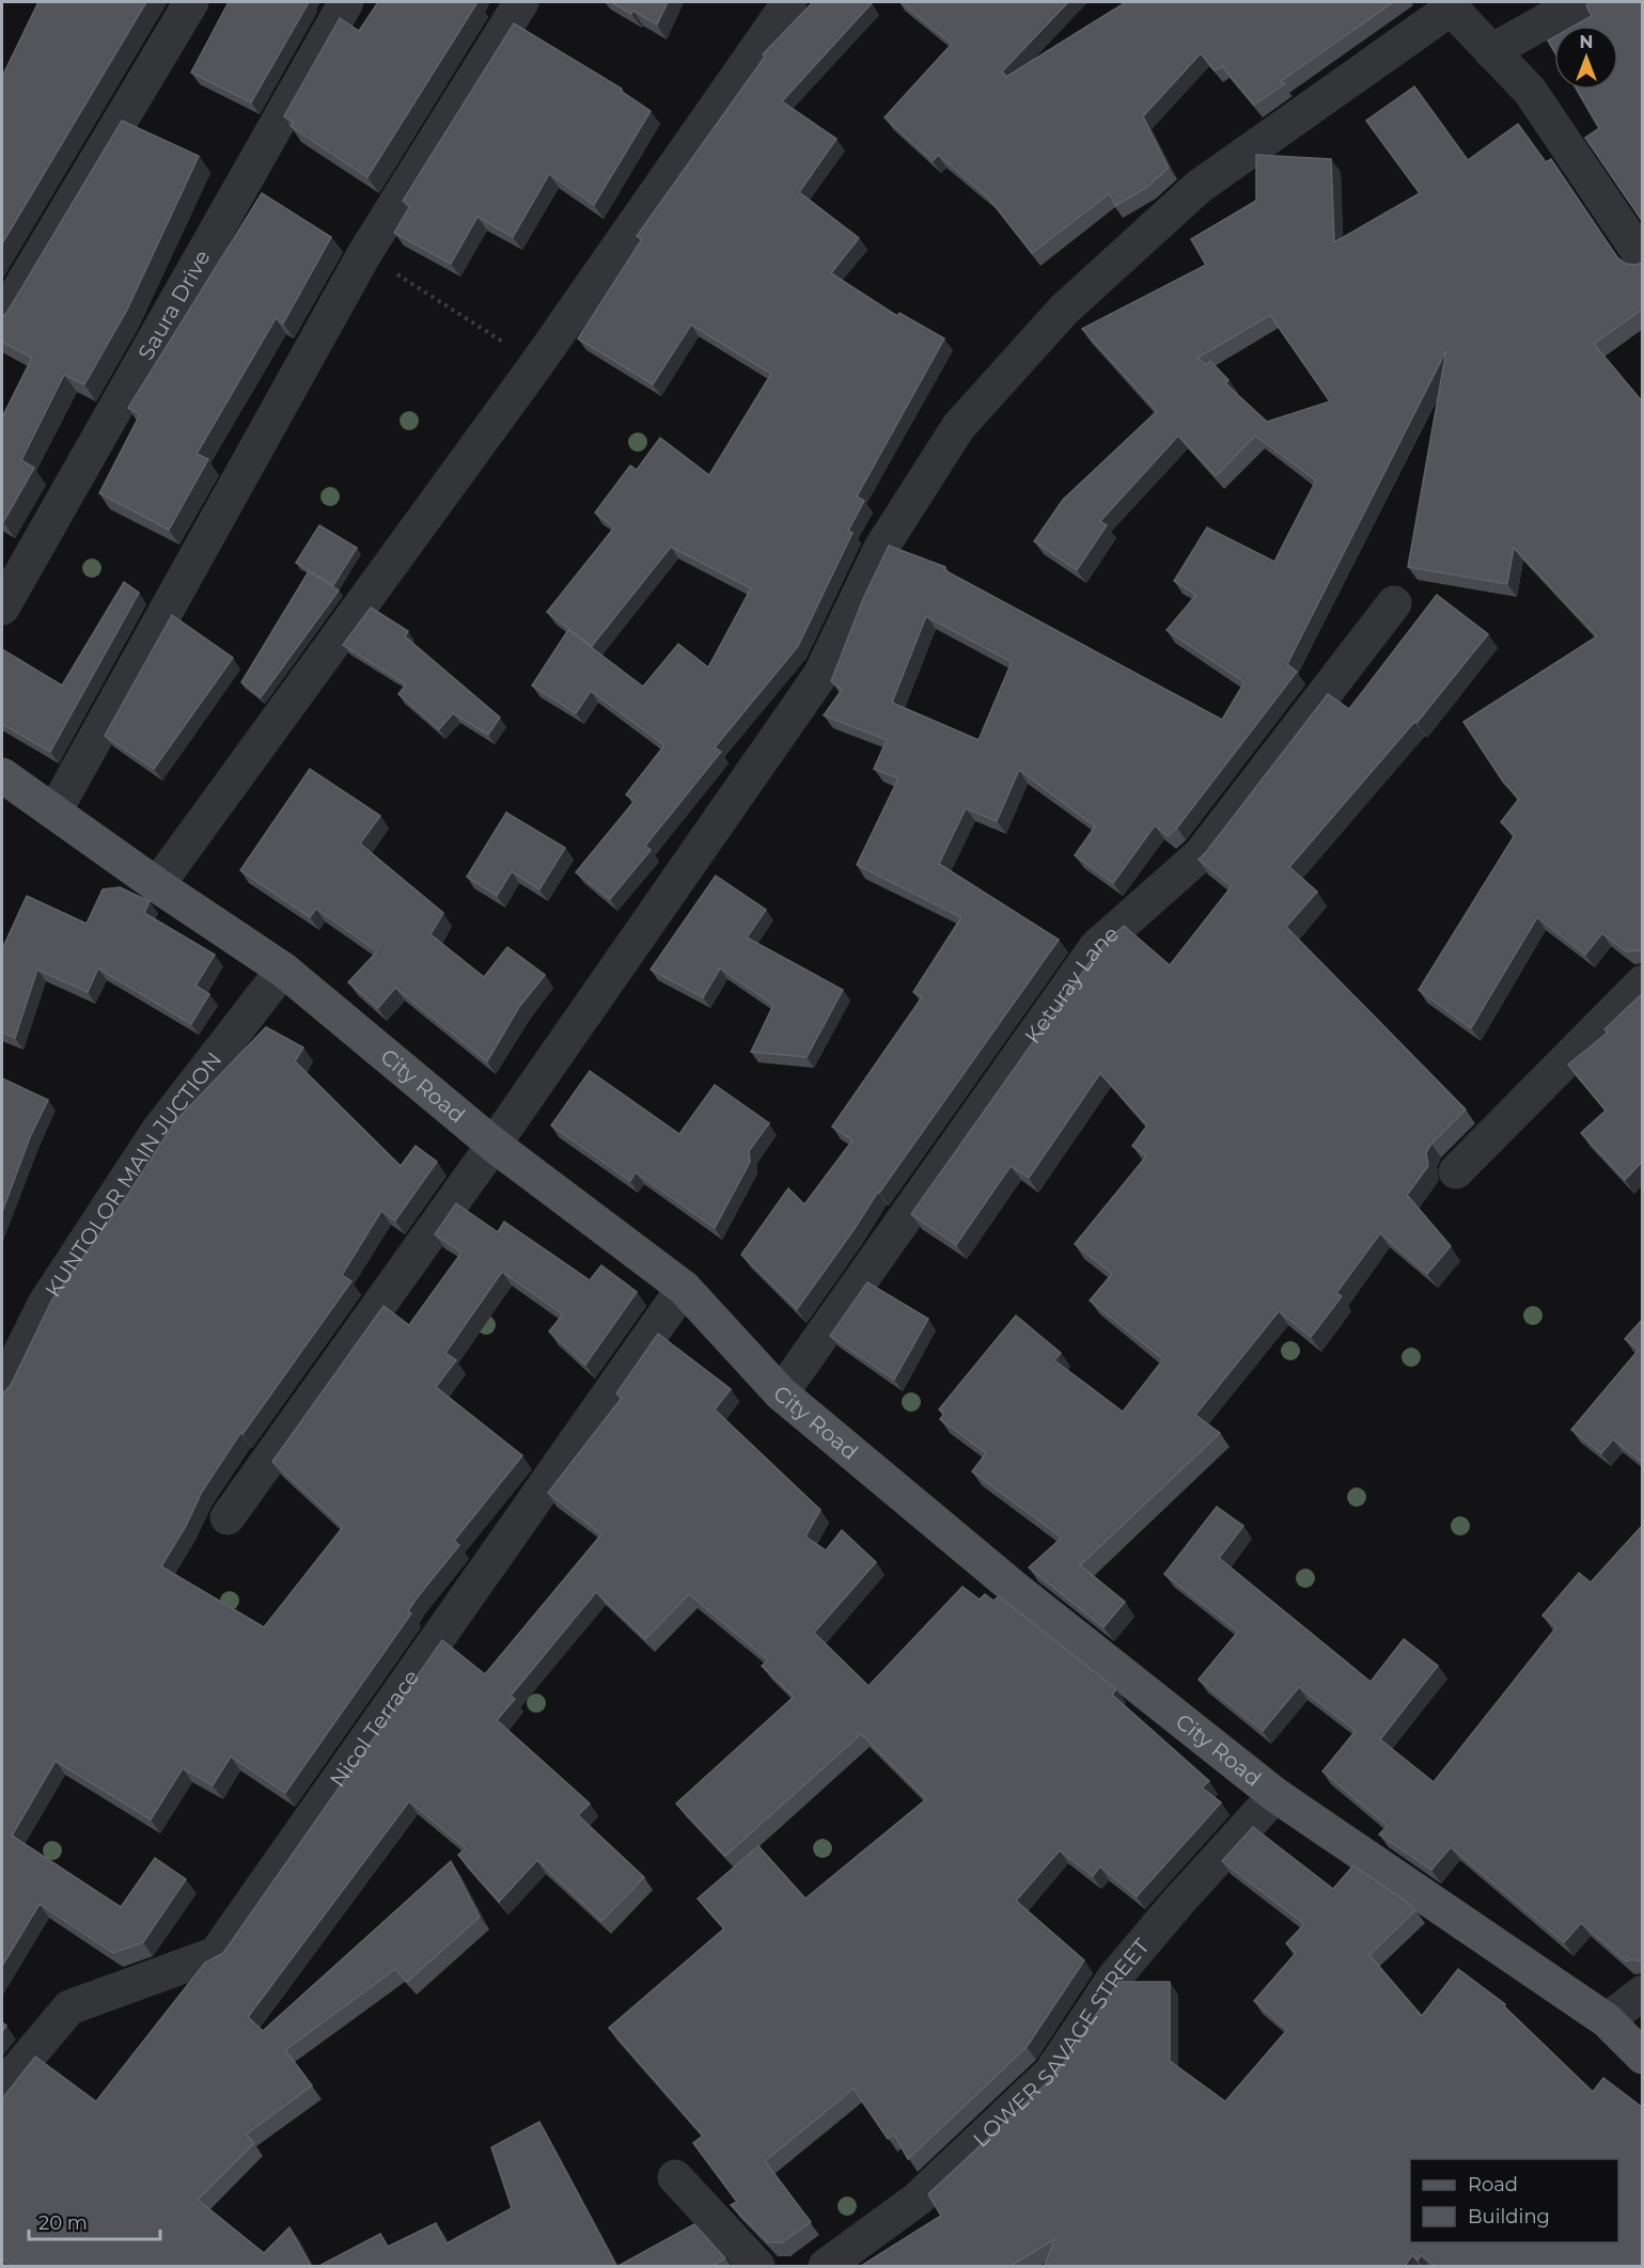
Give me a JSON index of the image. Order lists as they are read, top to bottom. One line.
{"streets":{"main road":["City Road"],"street":["Saura Drive","Keturay Lane","KUNTOLOR MAIN JUCTION","Nicol Terrace","LOWER SAVAGE STREET"]},"crossings":[["Keturay Lane","City Road"],["City Road","KUNTOLOR MAIN JUCTION"],["City Road","Nicol Terrace"],["City Road","LOWER SAVAGE STREET"]],"legend":["Road","Building"],"scale_bar":"20 m","north":"top"}
